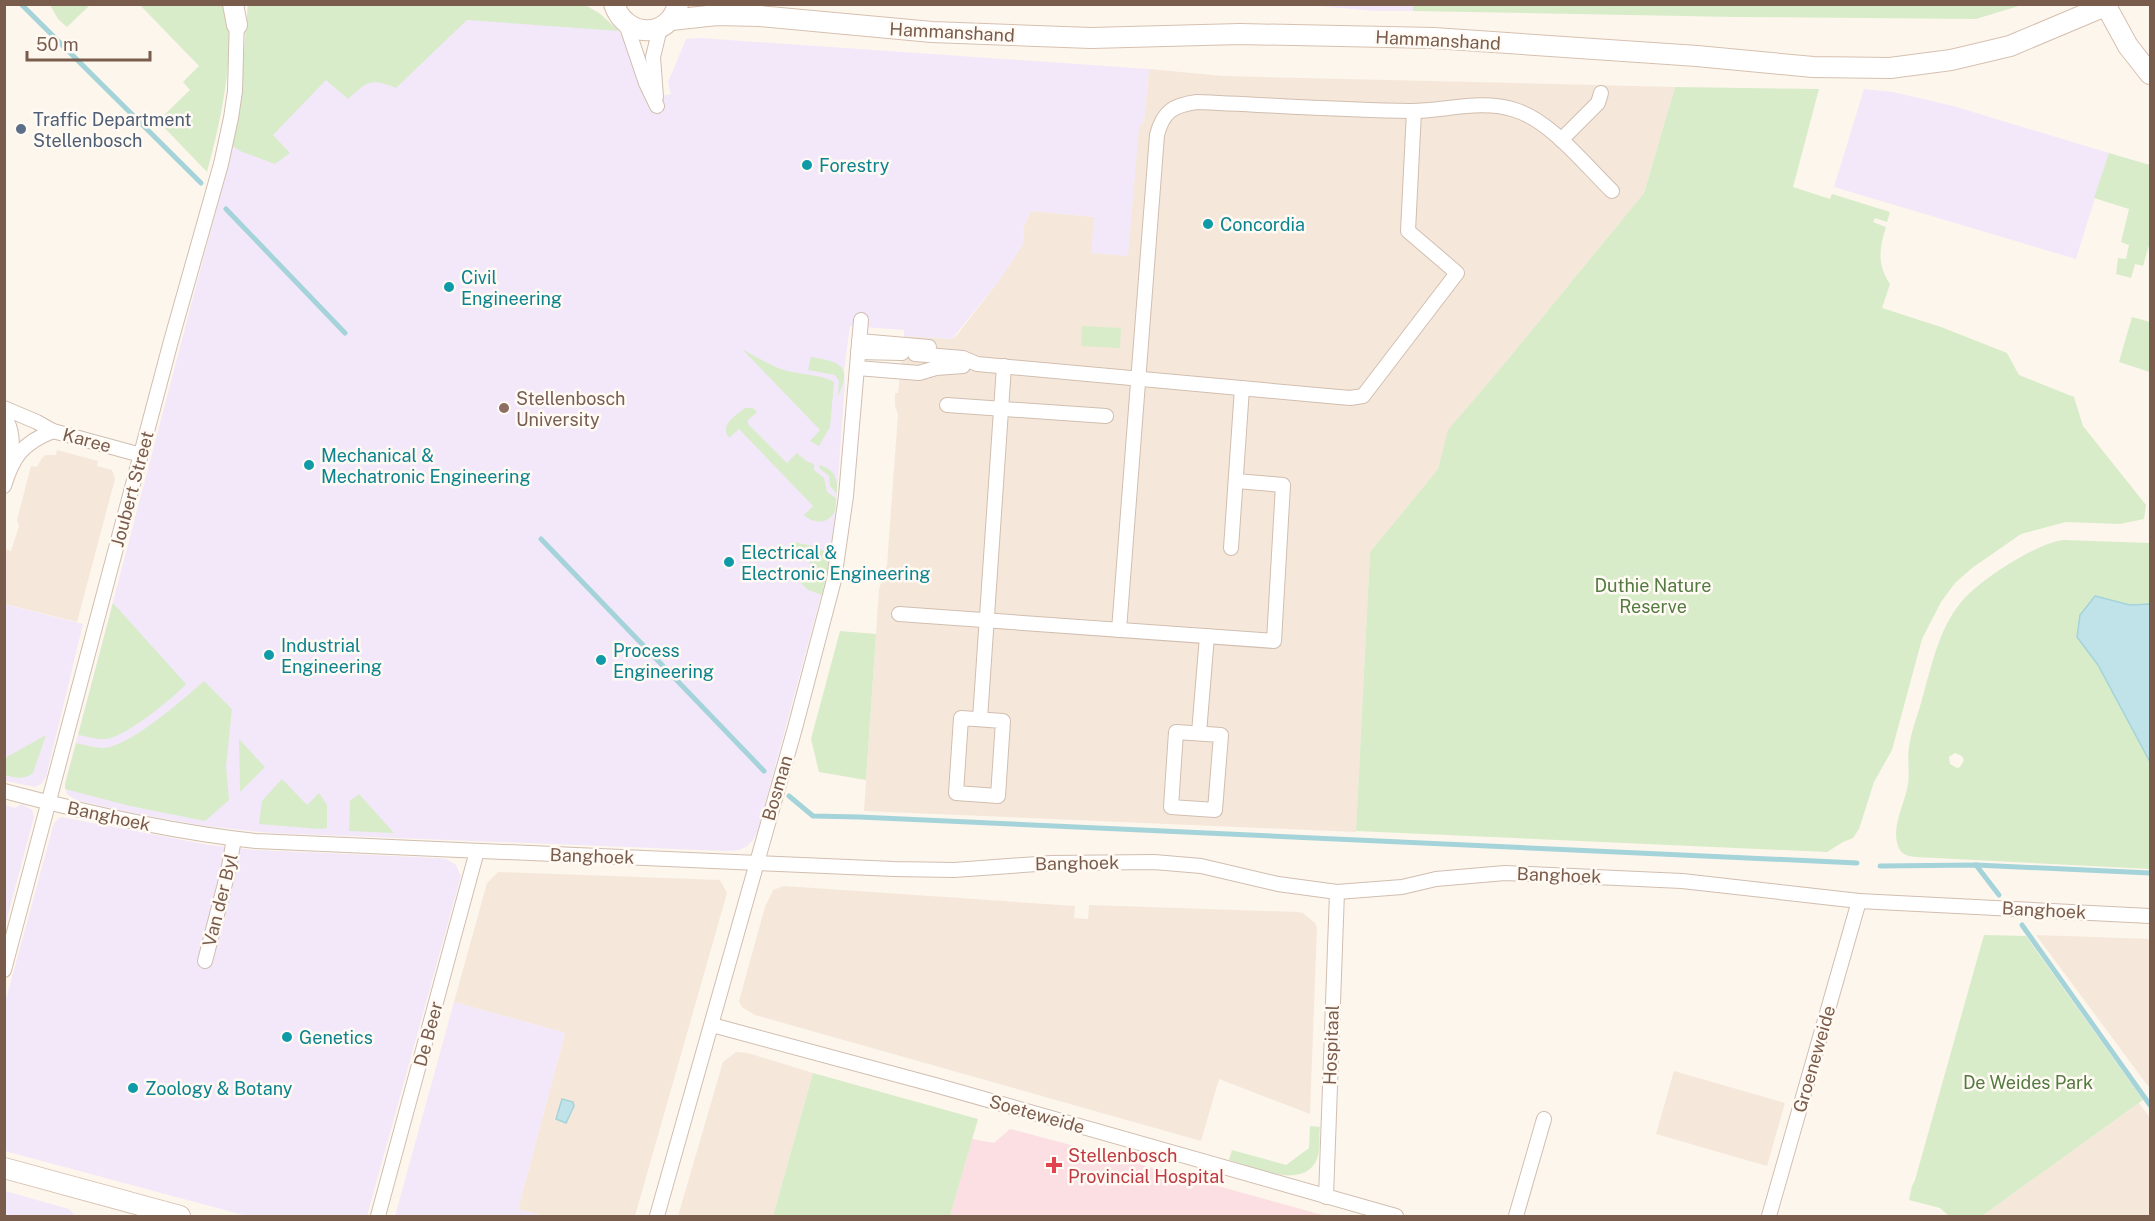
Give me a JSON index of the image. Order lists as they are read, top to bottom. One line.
{"streets":{"street":["Hammanshand","Karee","Joubert Street","Bosman","Banghoek","Van der Byl","De Beer","Hospitaal","Groeneweide","Soeteweide"]},"crossings":[["Karee","Joubert Street"],["Joubert Street","Banghoek"],["Bosman","Banghoek"],["Bosman","Soeteweide"],["Banghoek","Van der Byl"],["Banghoek","De Beer"],["Banghoek","Hospitaal"],["Banghoek","Groeneweide"],["Hospitaal","Soeteweide"]],"parks":["Duthie Nature Reserve","De Weides Park"],"places":{"other":["Traffic Department Stellenbosch","Forestry","Concordia","Civil Engineering","Stellenbosch University","Mechanical & Mechatronic Engineering","Electrical & Electronic Engineering","Industrial Engineering","Process Engineering","Genetics","Zoology & Botany"],"health":["Stellenbosch Provincial Hospital"]},"scale_bar":"50 m"}
